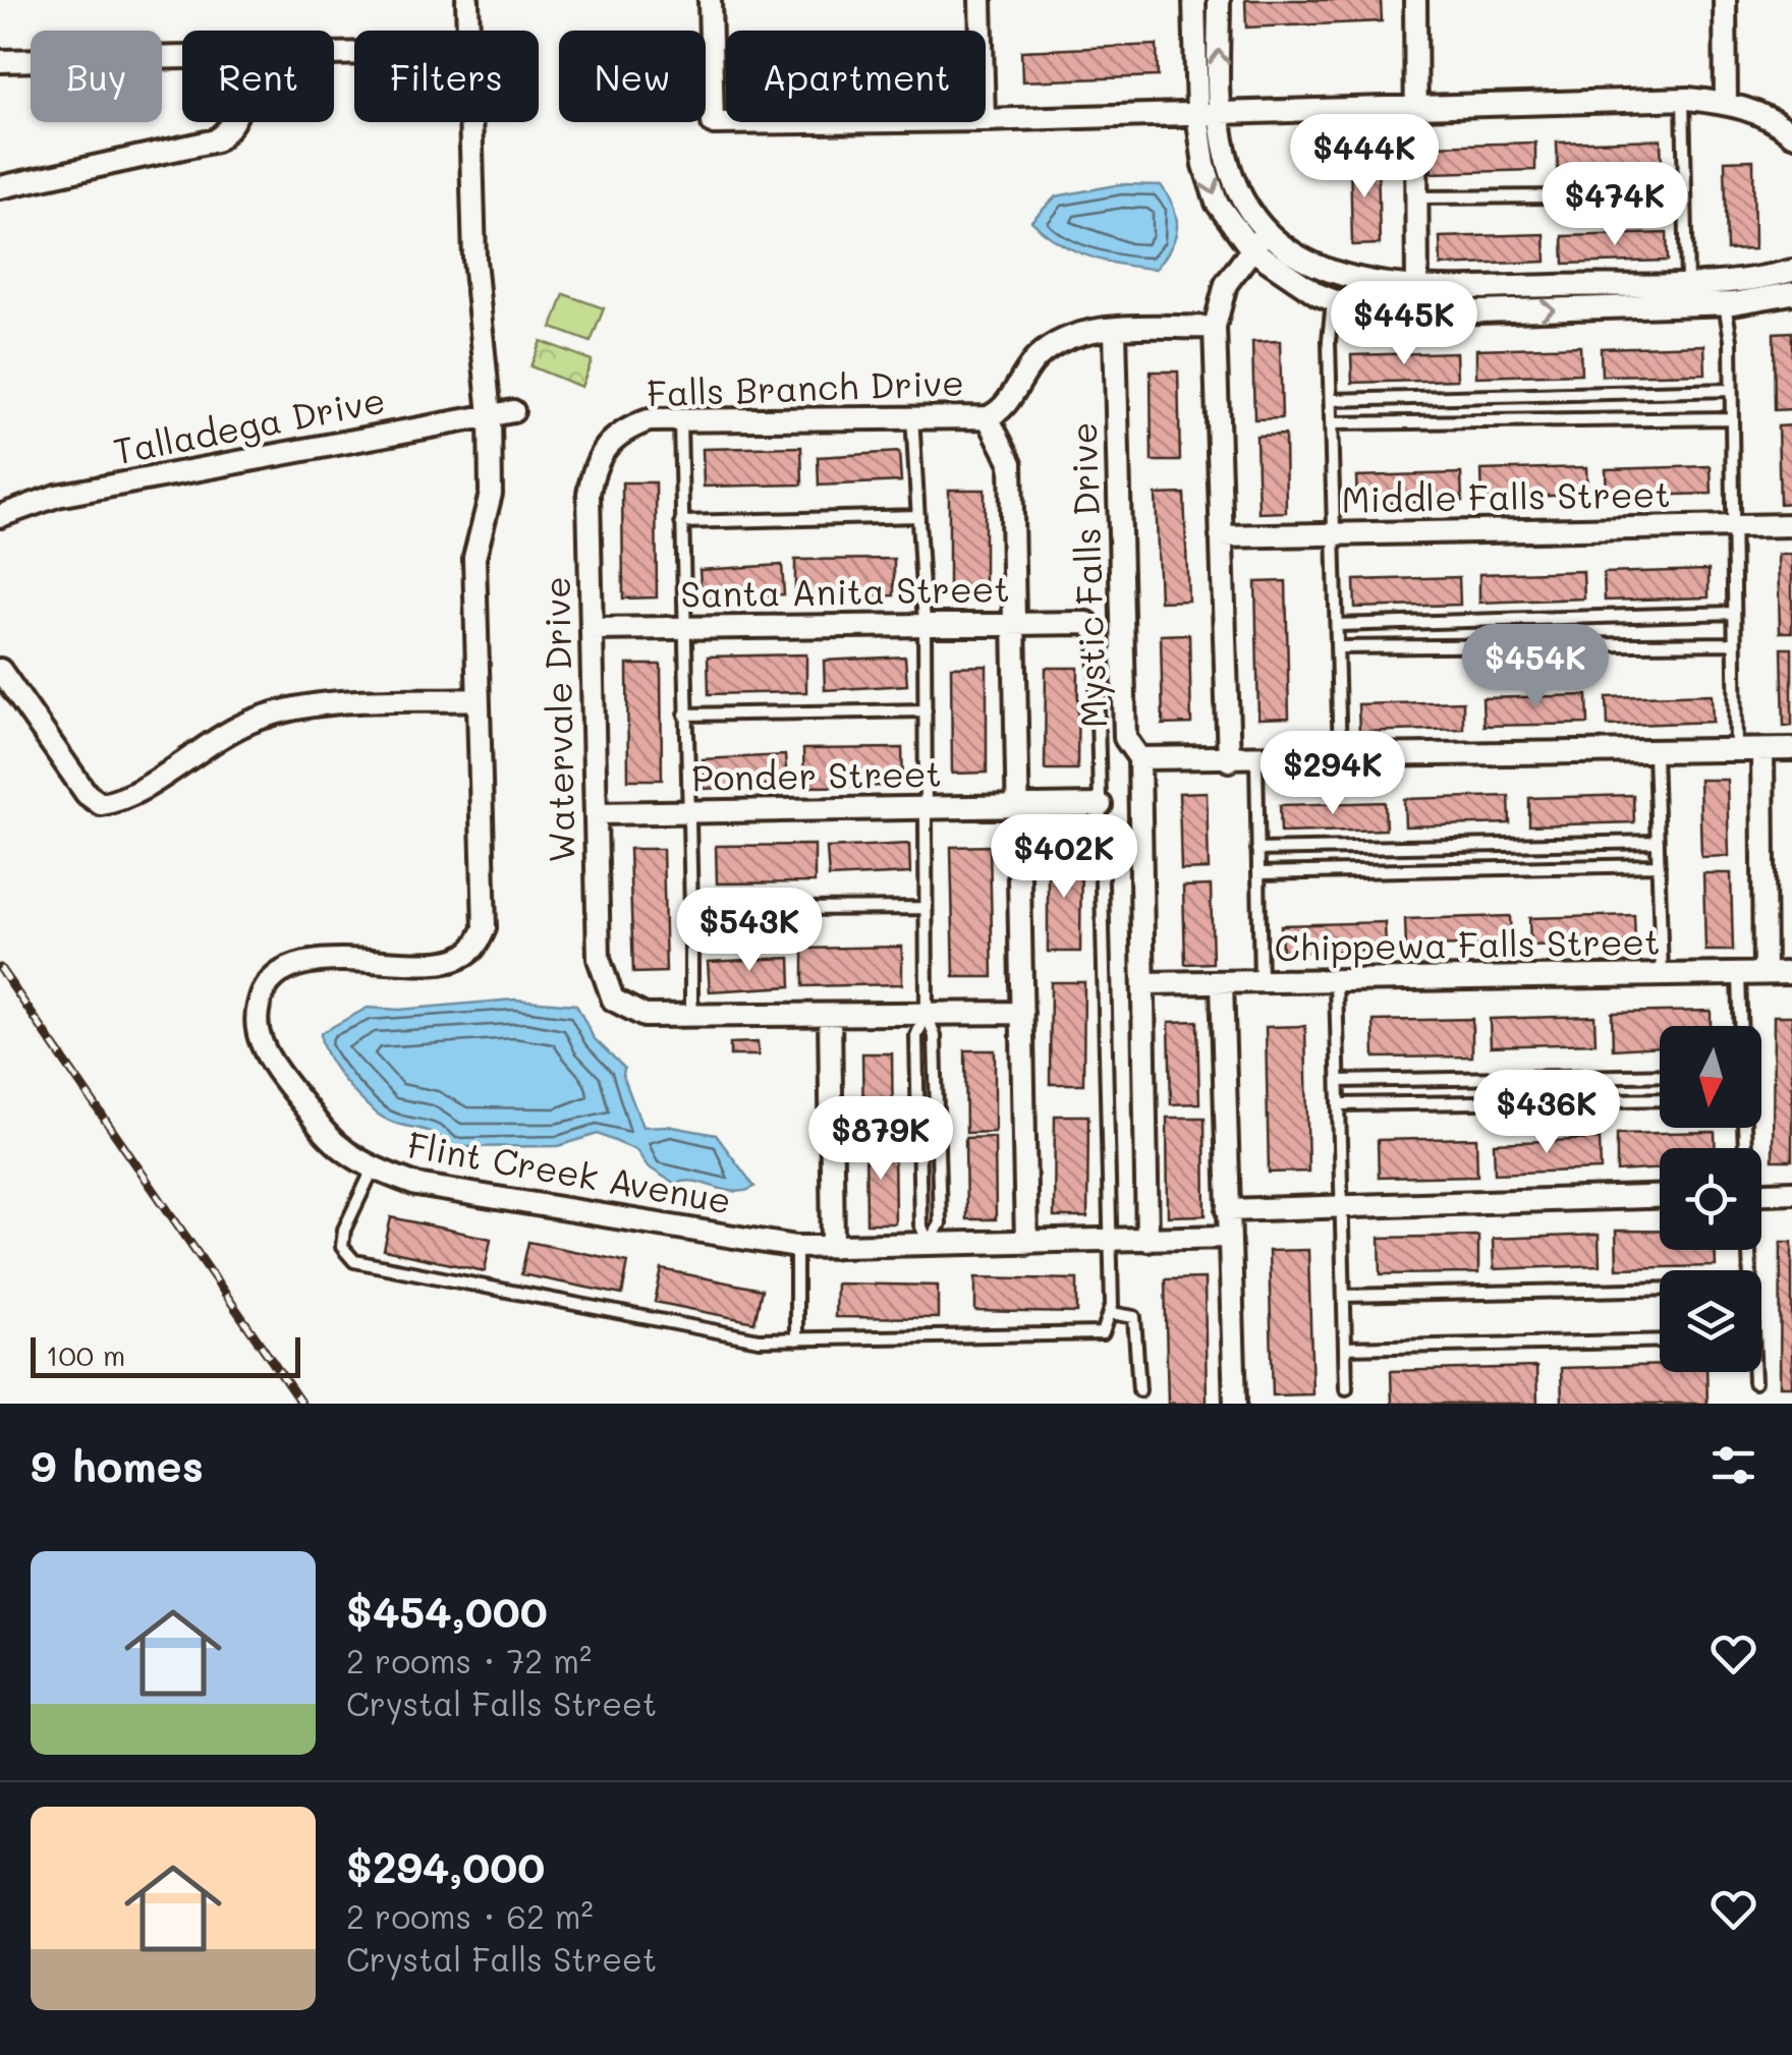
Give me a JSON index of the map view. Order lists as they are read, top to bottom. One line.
{"streets":{"street":["Falls Branch Drive","Talladega Drive","Middle Falls Street","Mystic Falls Drive","Santa Anita Street","Watervale Drive","Ponder Street","Chippewa Falls Street","Flint Creek Avenue"]},"crossings":[["Falls Branch Drive","Mystic Falls Drive"],["Falls Branch Drive","Watervale Drive"],["Mystic Falls Drive","Chippewa Falls Street"],["Mystic Falls Drive","Flint Creek Avenue"],["Santa Anita Street","Watervale Drive"],["Watervale Drive","Ponder Street"]],"scale_bar":"100 m","north":"bottom","page":{"chip":["Buy","Rent","Filters","New","Apartment"],"price":["$444K","$474K","$445K","$454K","$294K","$402K","$543K","$436K","$879K"],"scale":"100 m","heading":"9 homes","list":[{"name":"$454,000","note":"2 rooms · 72 m² · Crystal Falls Street"},{"name":"$294,000","note":"2 rooms · 62 m² · Crystal Falls Street"}]}}
